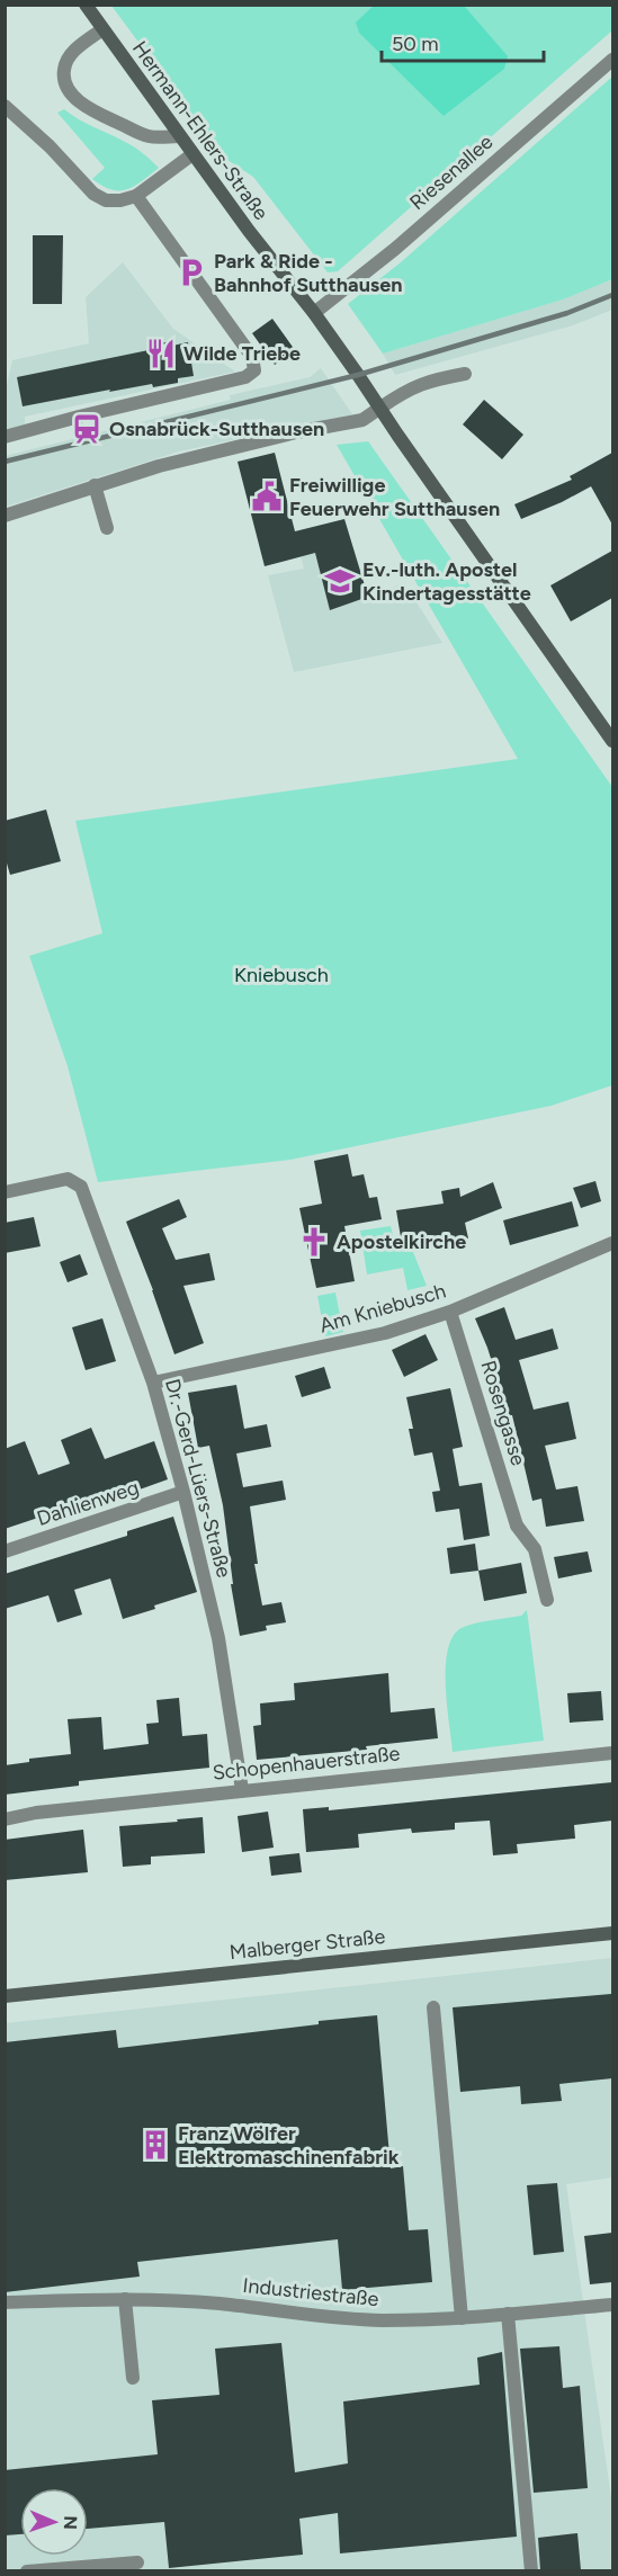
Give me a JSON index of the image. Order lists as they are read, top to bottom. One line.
{"streets":{"street":["Hermann-Ehlers-Straße","Riesenallee","Am Kniebusch","Rosengasse","Dr.-Gerd-Lüers-Straße","Dahlienweg","Schopenhauerstraße","Malberger Straße","Industriestraße"]},"crossings":[["Hermann-Ehlers-Straße","Riesenallee"],["Am Kniebusch","Rosengasse"],["Am Kniebusch","Dr.-Gerd-Lüers-Straße"],["Dr.-Gerd-Lüers-Straße","Dahlienweg"],["Dr.-Gerd-Lüers-Straße","Schopenhauerstraße"]],"parks":["Kniebusch"],"places":{"parking":["Park & Ride - Bahnhof Sutthausen"],"restaurant":["Wilde Triebe"],"station":["Osnabrück-Sutthausen"],"public building":["Freiwillige Feuerwehr Sutthausen"],"school or university":["Ev.-luth. Apostel Kindertagesstätte"],"church":["Apostelkirche"],"building":["Franz Wölfer Elektromaschinenfabrik"]},"scale_bar":"50 m","north":"right"}
